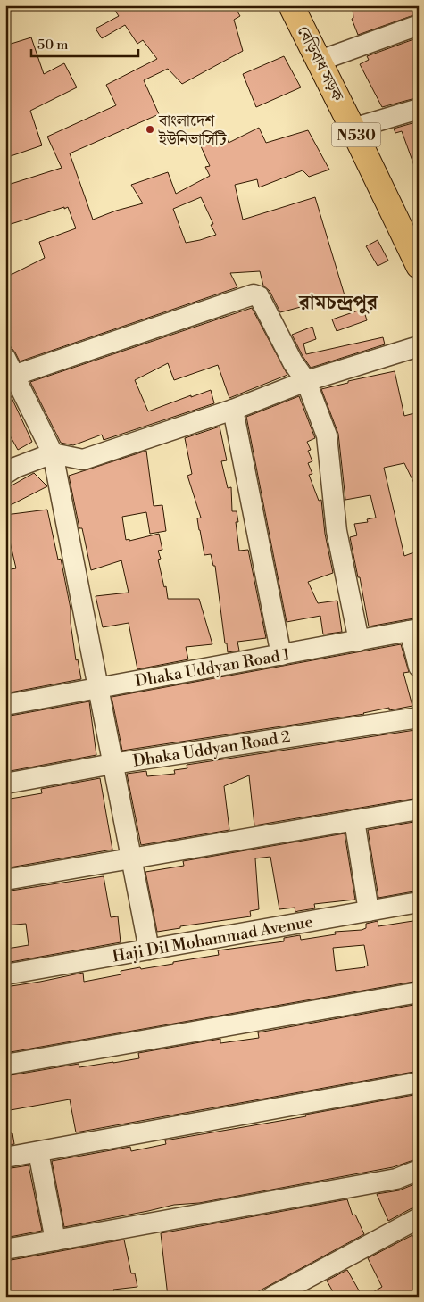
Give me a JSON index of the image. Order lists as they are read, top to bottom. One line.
{"streets":{"highway":["বেড়িবাধ সড়ক","N530"],"street":["Dhaka Uddyan Road 1","Dhaka Uddyan Road 2","Haji Dil Mohammad Avenue"]},"districts":["রামচন্দ্রপুর"],"places":["বাংলাদেশ ইউনিভার্সিটি"],"scale_bar":"50 m"}
